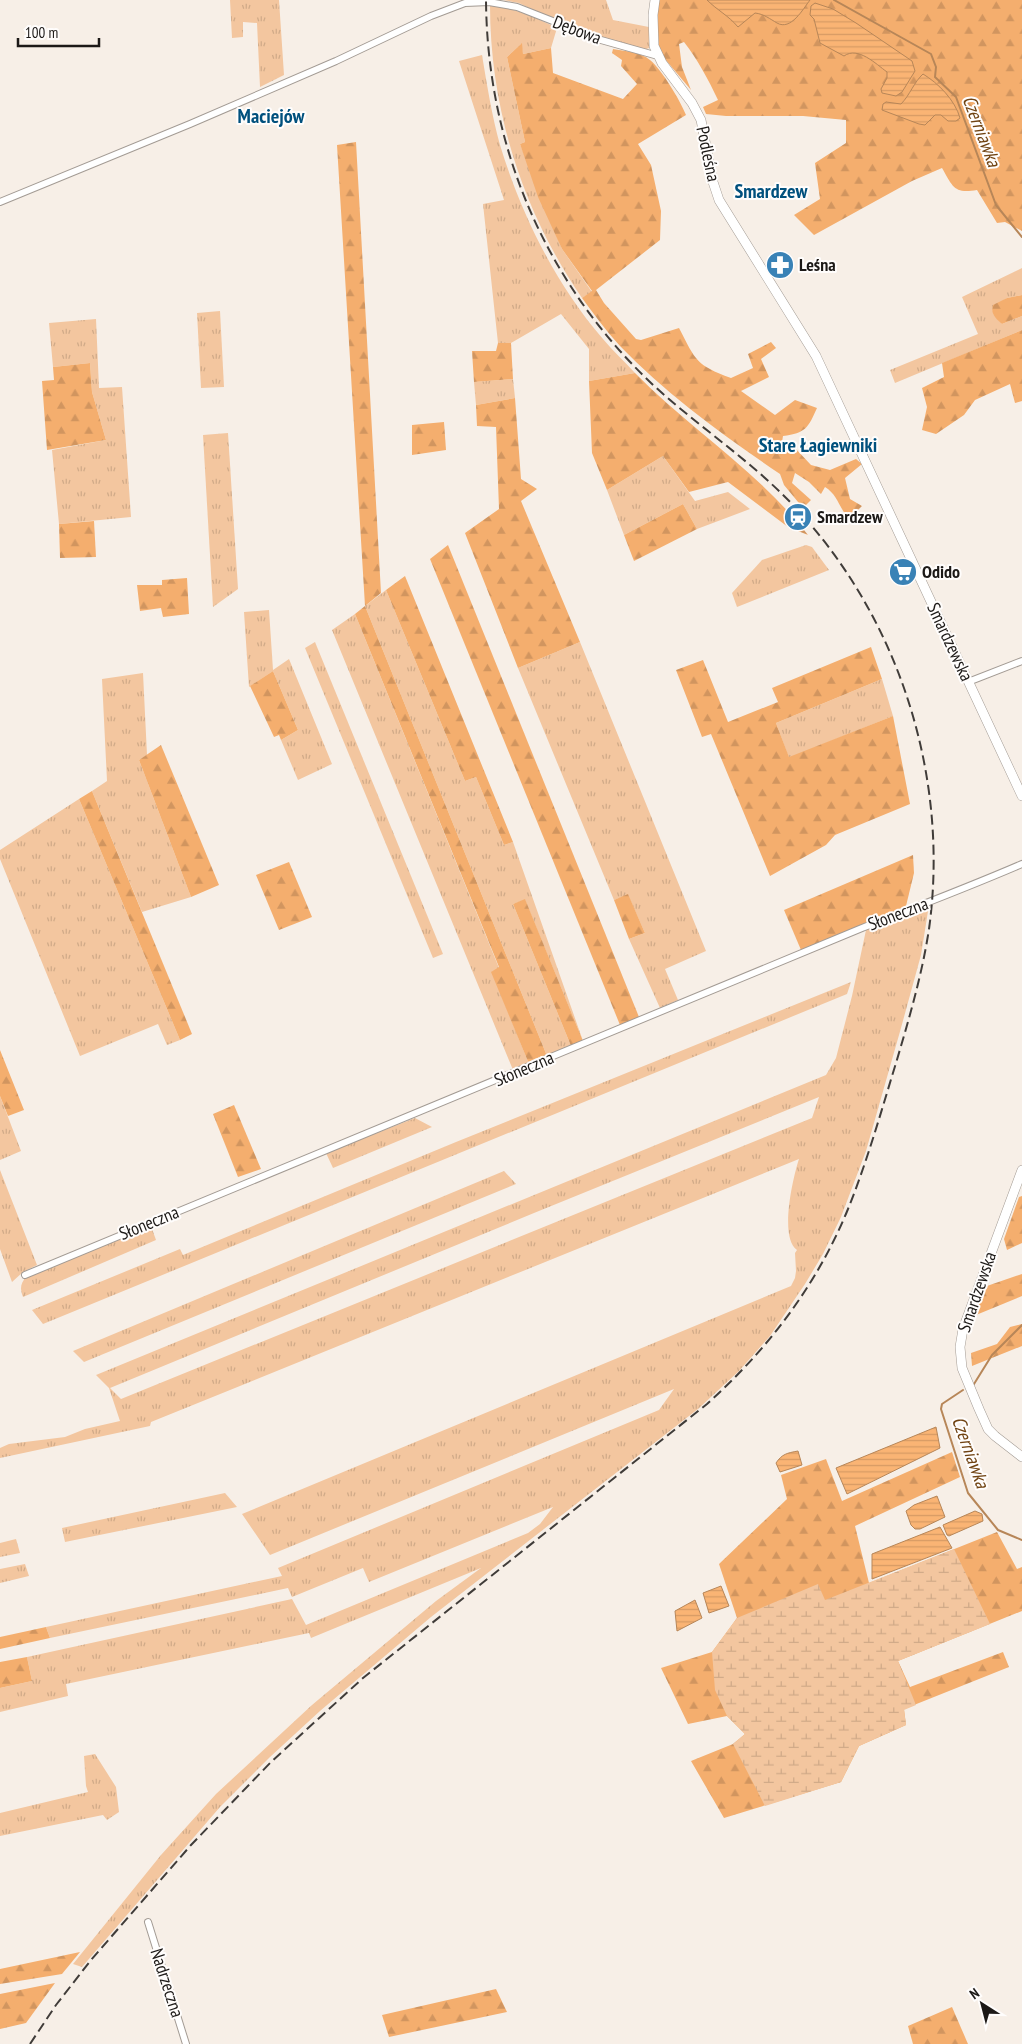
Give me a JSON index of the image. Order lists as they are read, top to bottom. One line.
{"streets":{"street":["Dębowa","Podleśna","Smardzewska","Słoneczna","Nadrzeczna"]},"crossings":[["Dębowa","Podleśna"],["Podleśna","Smardzewska"]],"districts":["Maciejów","Smardzew","Stare Łagiewniki"],"water":["Czerniawka"],"places":{"pharmacy":["Leśna"],"station":["Smardzew"],"supermarket":["Odido"]},"scale_bar":"100 m","north":"top left"}
